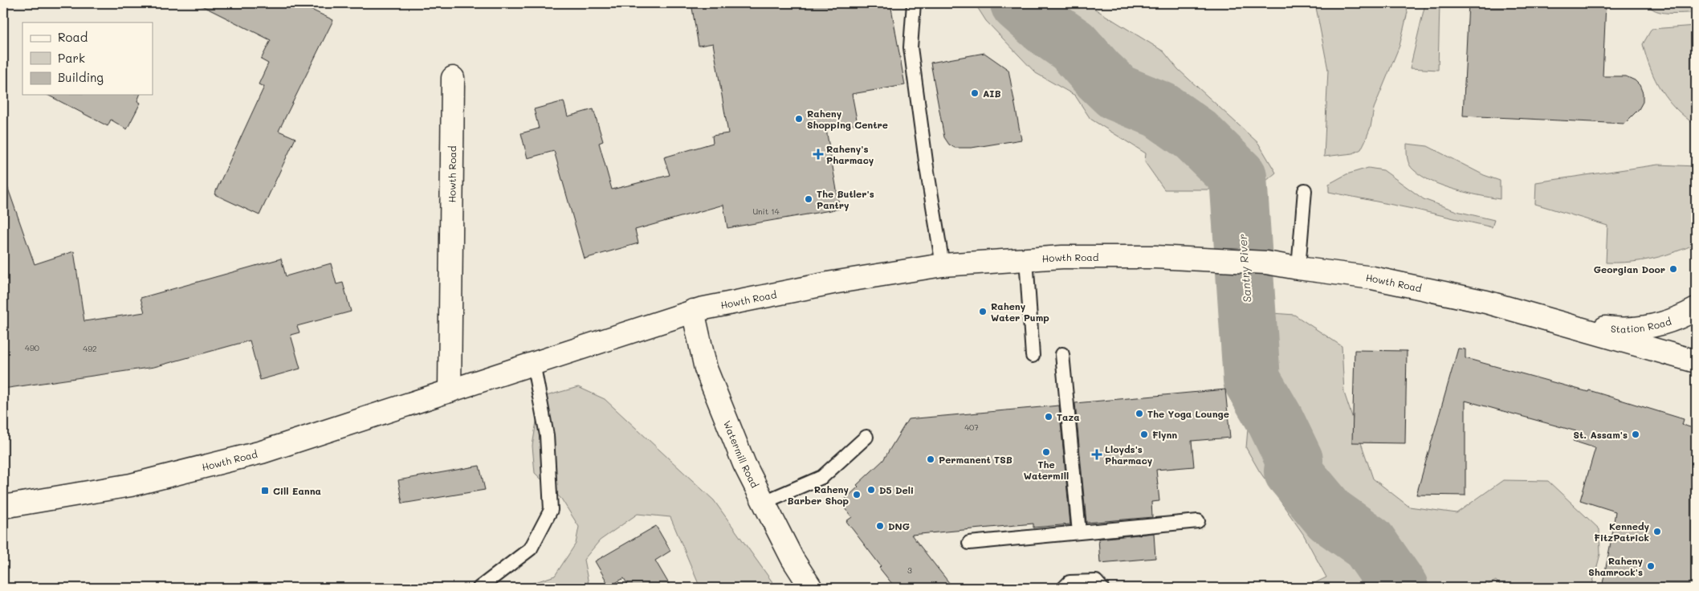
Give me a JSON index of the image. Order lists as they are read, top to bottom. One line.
{"streets":{"main road":["Howth Road","Station Road","Watermill Road"]},"crossings":[["Howth Road","Station Road"],["Howth Road","Watermill Road"]],"water":["Santry River"],"places":{"other":["AIB","Raheny Shopping Centre","The Butler's Pantry","Georgian Door","Raheny Water Pump","The Yoga Lounge","Taza","Flynn","St. Assam's","The Watermill","Permanent TSB","D5 Deli","Raheny Barber Shop","DNG","Kennedy FitzPatrick","Raheny Shamrock's"],"health":["Raheny's Pharmacy","Lloyds's Pharmacy"],"transit":["Cill Eanna"]},"house_numbers":["Unit 14","490","492","407","3"],"legend":["Road","Park","Building"]}
